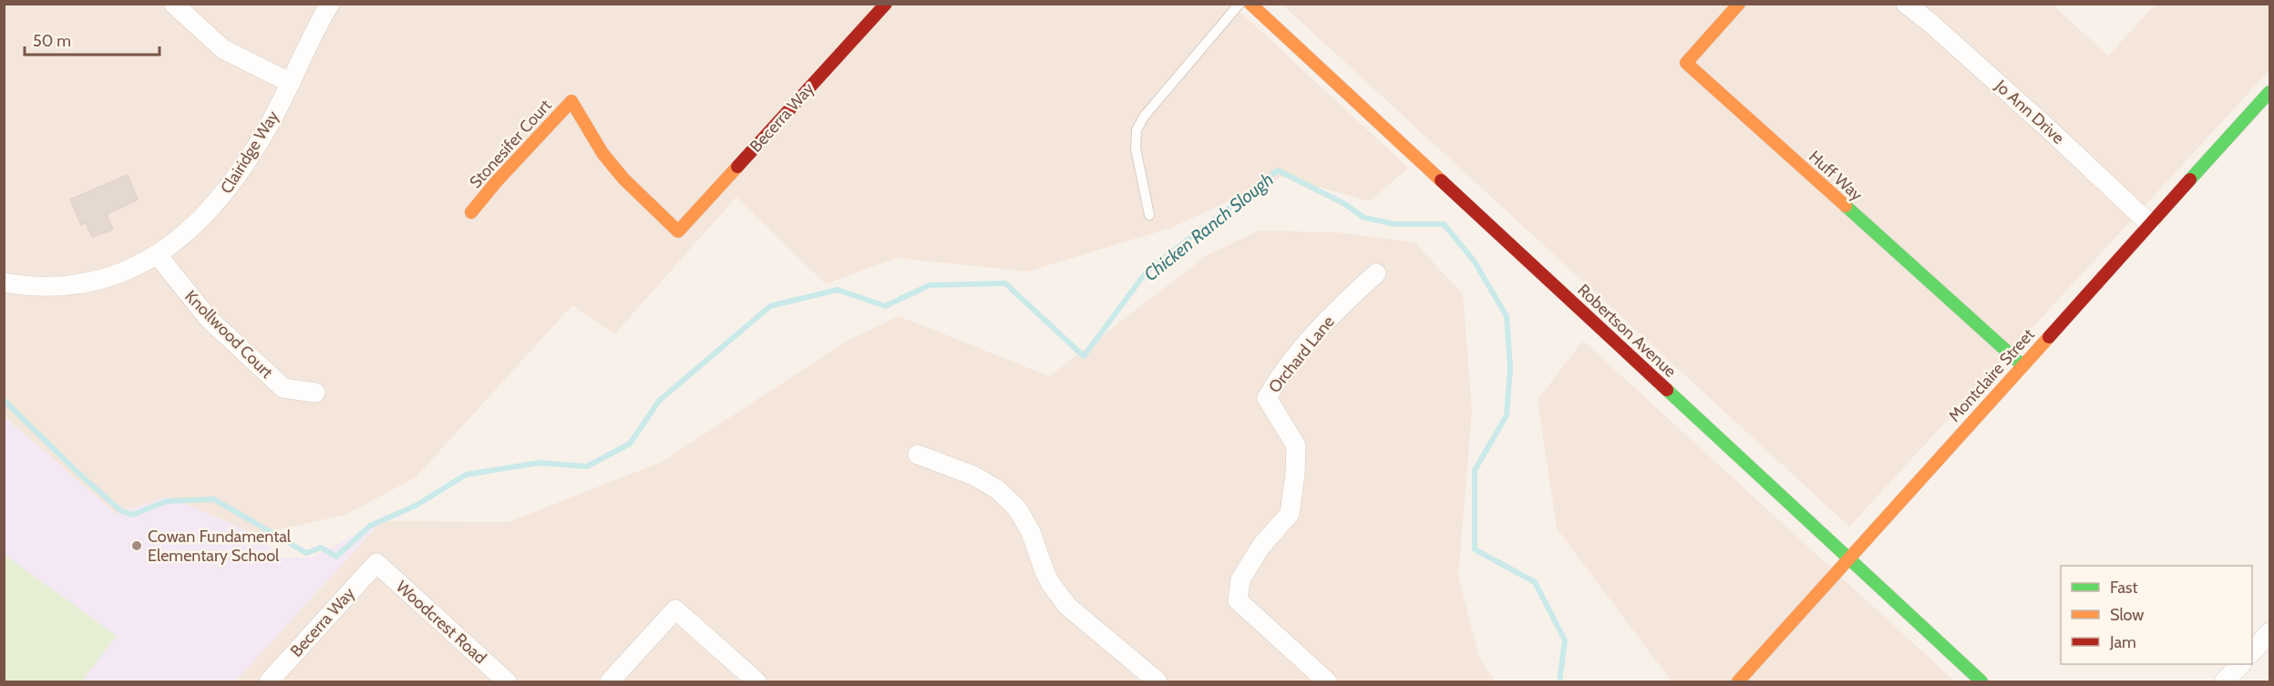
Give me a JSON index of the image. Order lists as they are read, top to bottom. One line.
{"streets":{"street":["Jo Ann Drive","Becerra Way","Stonesifer Court","Clairidge Way","Huff Way","Robertson Avenue","Knollwood Court","Orchard Lane","Montclaire Street","Woodcrest Road"]},"crossings":[["Jo Ann Drive","Montclaire Street"],["Becerra Way","Stonesifer Court"],["Becerra Way","Woodcrest Road"],["Clairidge Way","Knollwood Court"],["Huff Way","Montclaire Street"],["Robertson Avenue","Montclaire Street"]],"water":["Chicken Ranch Slough"],"places":["Cowan Fundamental Elementary School"],"legend":["Fast","Slow","Jam"],"scale_bar":"50 m"}
